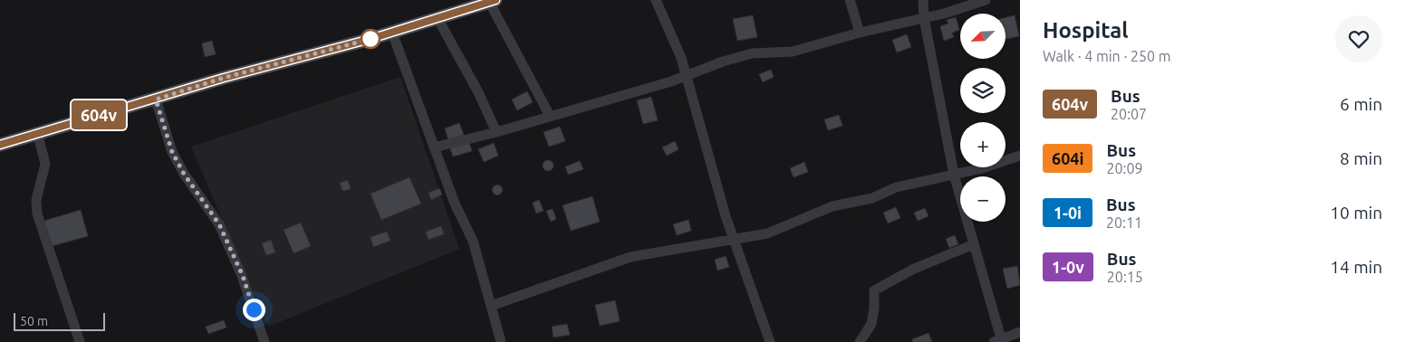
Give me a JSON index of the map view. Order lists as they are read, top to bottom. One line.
{"lines":["bus line 604v"],"scale_bar":"50 m","north":"bottom left","page":{"on_map":"604v","heading":["Hospital","Walk · 4 min · 250 m"],"map_buttons":["+","−"],"list":[{"mark":"604v","name":"Bus","note":"20:07","value":"6 min"},{"mark":"604i","name":"Bus","note":"20:09","value":"8 min"},{"mark":"1-0i","name":"Bus","note":"20:11","value":"10 min"},{"mark":"1-0v","name":"Bus","note":"20:15","value":"14 min"}],"scale":"50 m"}}
